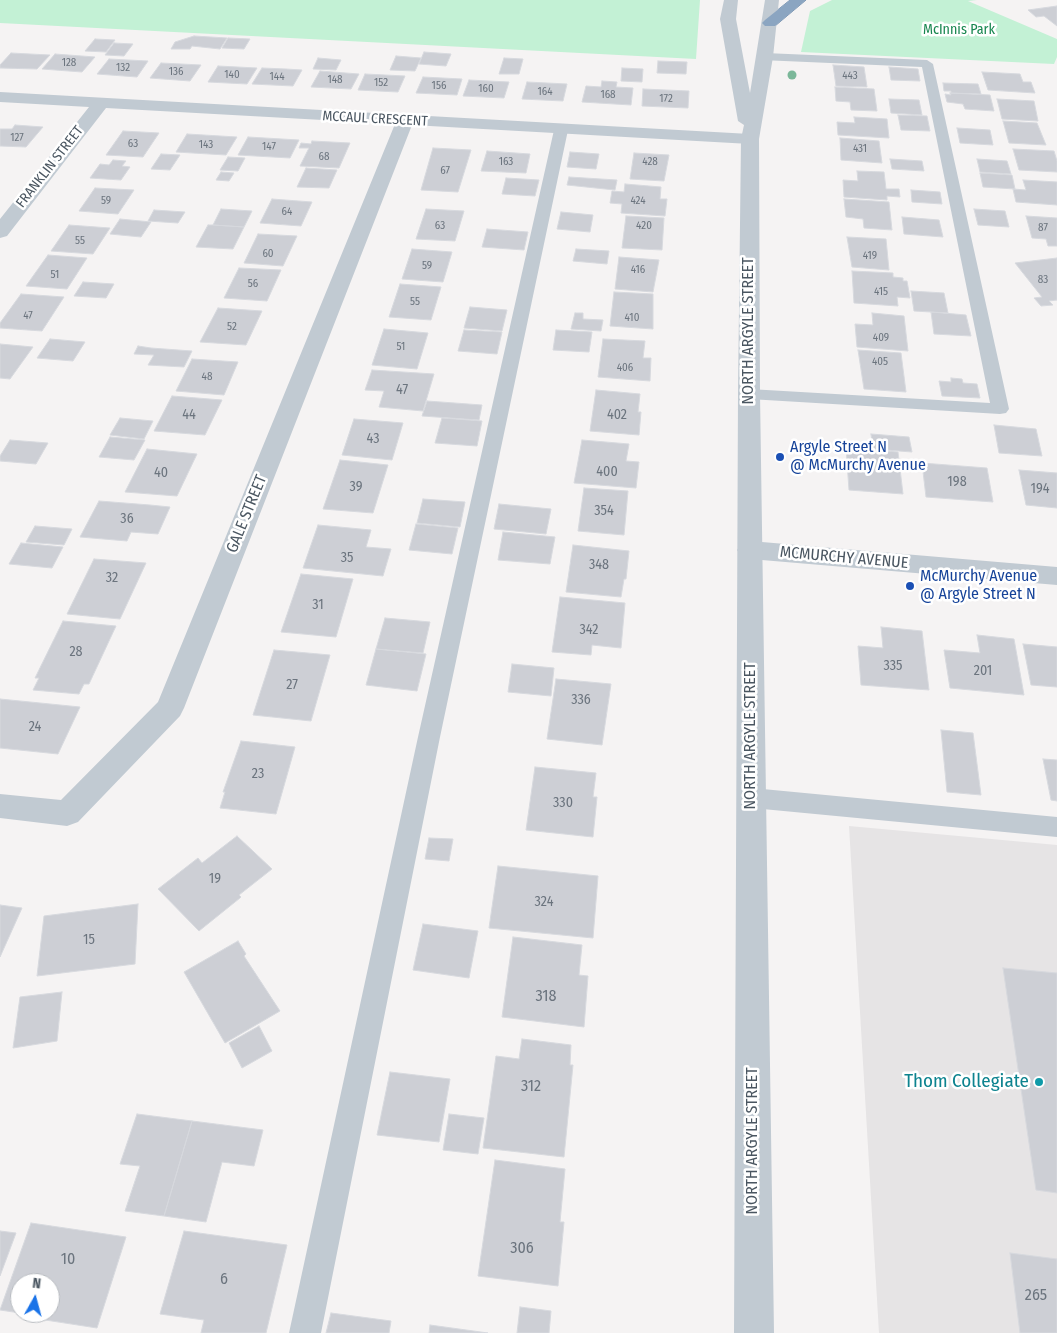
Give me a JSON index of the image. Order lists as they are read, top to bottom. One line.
{"streets":{"street":["MCCAUL CRESCENT","FRANKLIN STREET","NORTH ARGYLE STREET","GALE STREET","MCMURCHY AVENUE"]},"crossings":[["MCCAUL CRESCENT","FRANKLIN STREET"],["MCCAUL CRESCENT","NORTH ARGYLE STREET"],["MCCAUL CRESCENT","GALE STREET"],["NORTH ARGYLE STREET","MCMURCHY AVENUE"]],"parks":["McInnis Park"],"places":["Argyle Street N @ McMurchy Avenue","McMurchy Avenue @ Argyle Street N","Thom Collegiate"],"house_numbers":["128","132","136","140","443","144","148","152","156","160","164","168","172","127","63","143","147","431","68","163","428","67","59","424","64","63","420","87","55","60","419","59","416","51","83","56","415","55","47","410","52","409","51","405","406","48","47","44","402","43","400","40","198","39","194","354","36","35","348","32","31","342","28","335","201","27","336","24","23","330","19","324","15","318","312","306","10","6","265"],"north":"top"}
